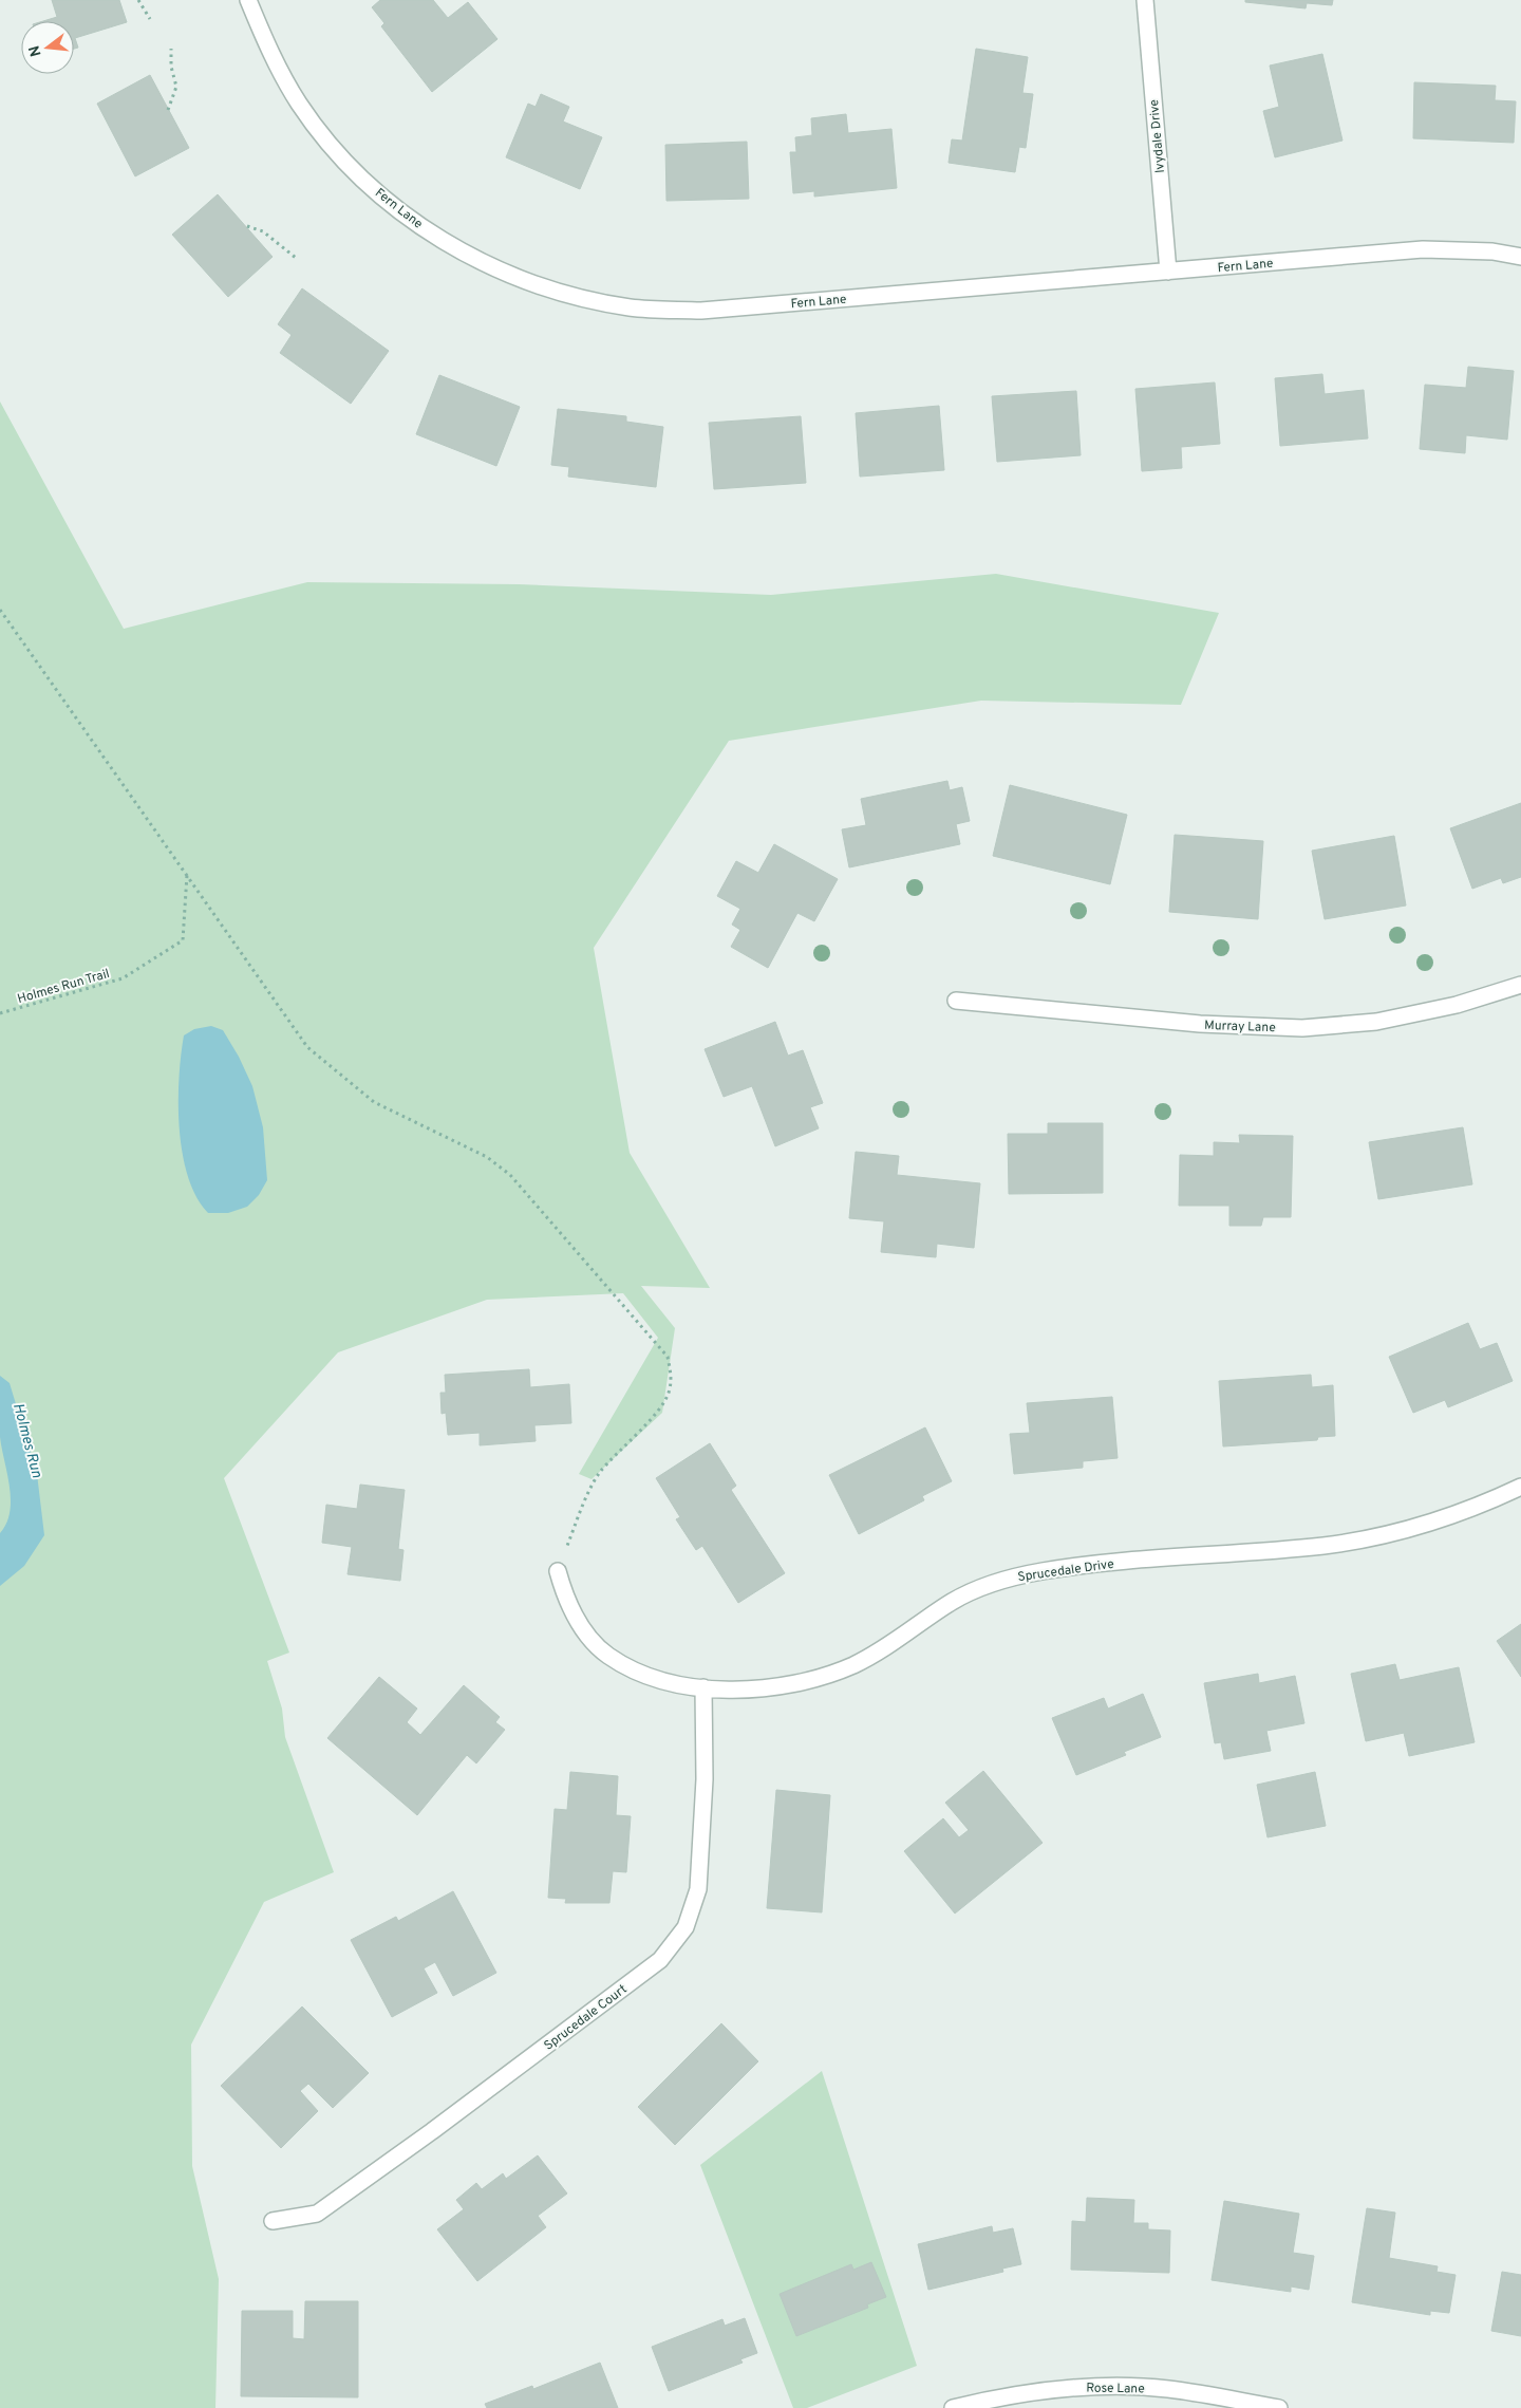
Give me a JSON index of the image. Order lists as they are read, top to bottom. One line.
{"streets":{"street":["Ivydale Drive","Fern Lane","Murray Lane","Sprucedale Drive","Sprucedale Court","Rose Lane"],"path":["Holmes Run Trail"]},"crossings":[["Ivydale Drive","Fern Lane"],["Sprucedale Drive","Sprucedale Court"]],"water":["Holmes Run"],"north":"left"}
